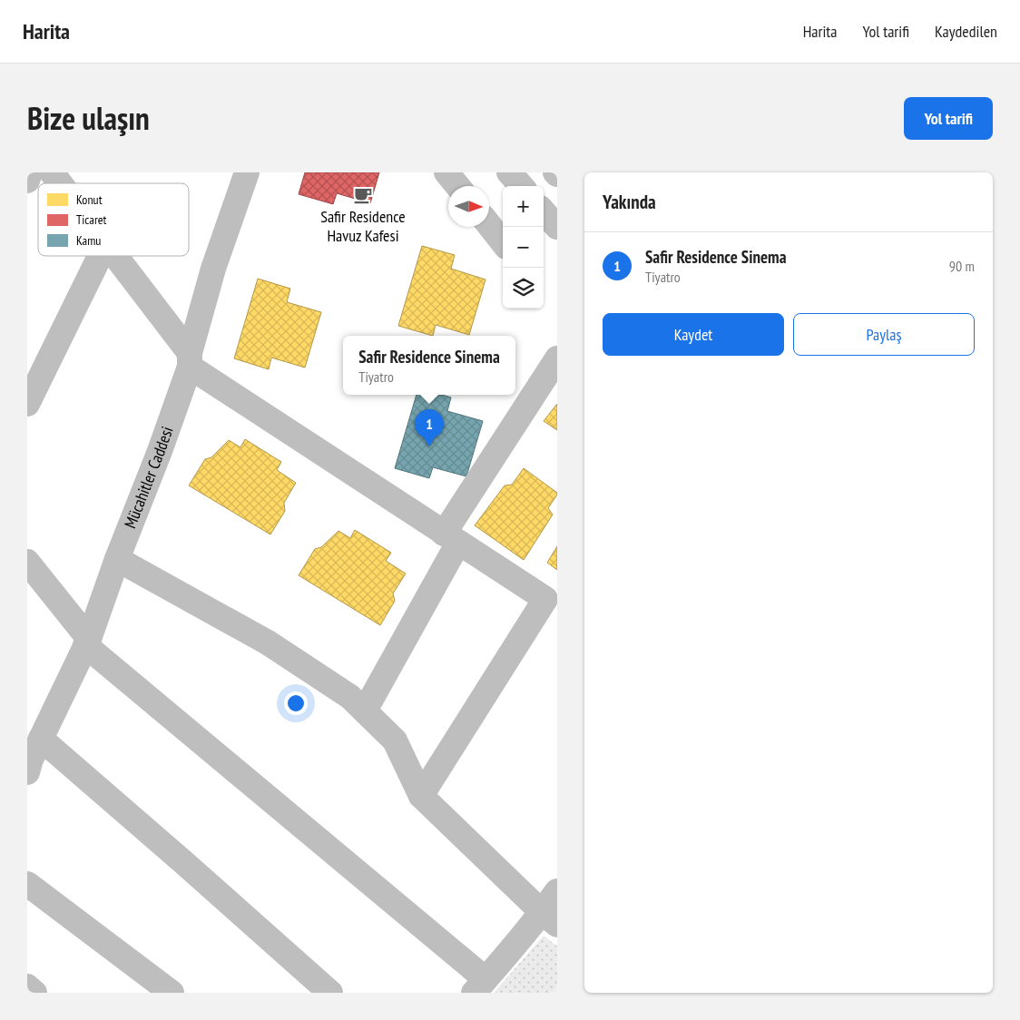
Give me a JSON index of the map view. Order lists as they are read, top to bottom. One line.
{"streets":{"street":["Mücahitler Caddesi"]},"places":{"cafe":["Safir Residence Havuz Kafesi"]},"legend":["Konut","Ticaret","Kamu"],"north":"right","page":{"header":"Harita","nav":["Harita","Yol tarifi","Kaydedilen"],"title":"Bize ulaşın","buttons":["Yol tarifi",["Kaydet","Paylaş"]],"heading":"Yakında","map_buttons":["+","−"],"list":[{"mark":"1","name":"Safir Residence Sinema","note":"Tiyatro","value":"90 m"}],"popup":["Safir Residence Sinema","Tiyatro"],"pins":"1"}}
